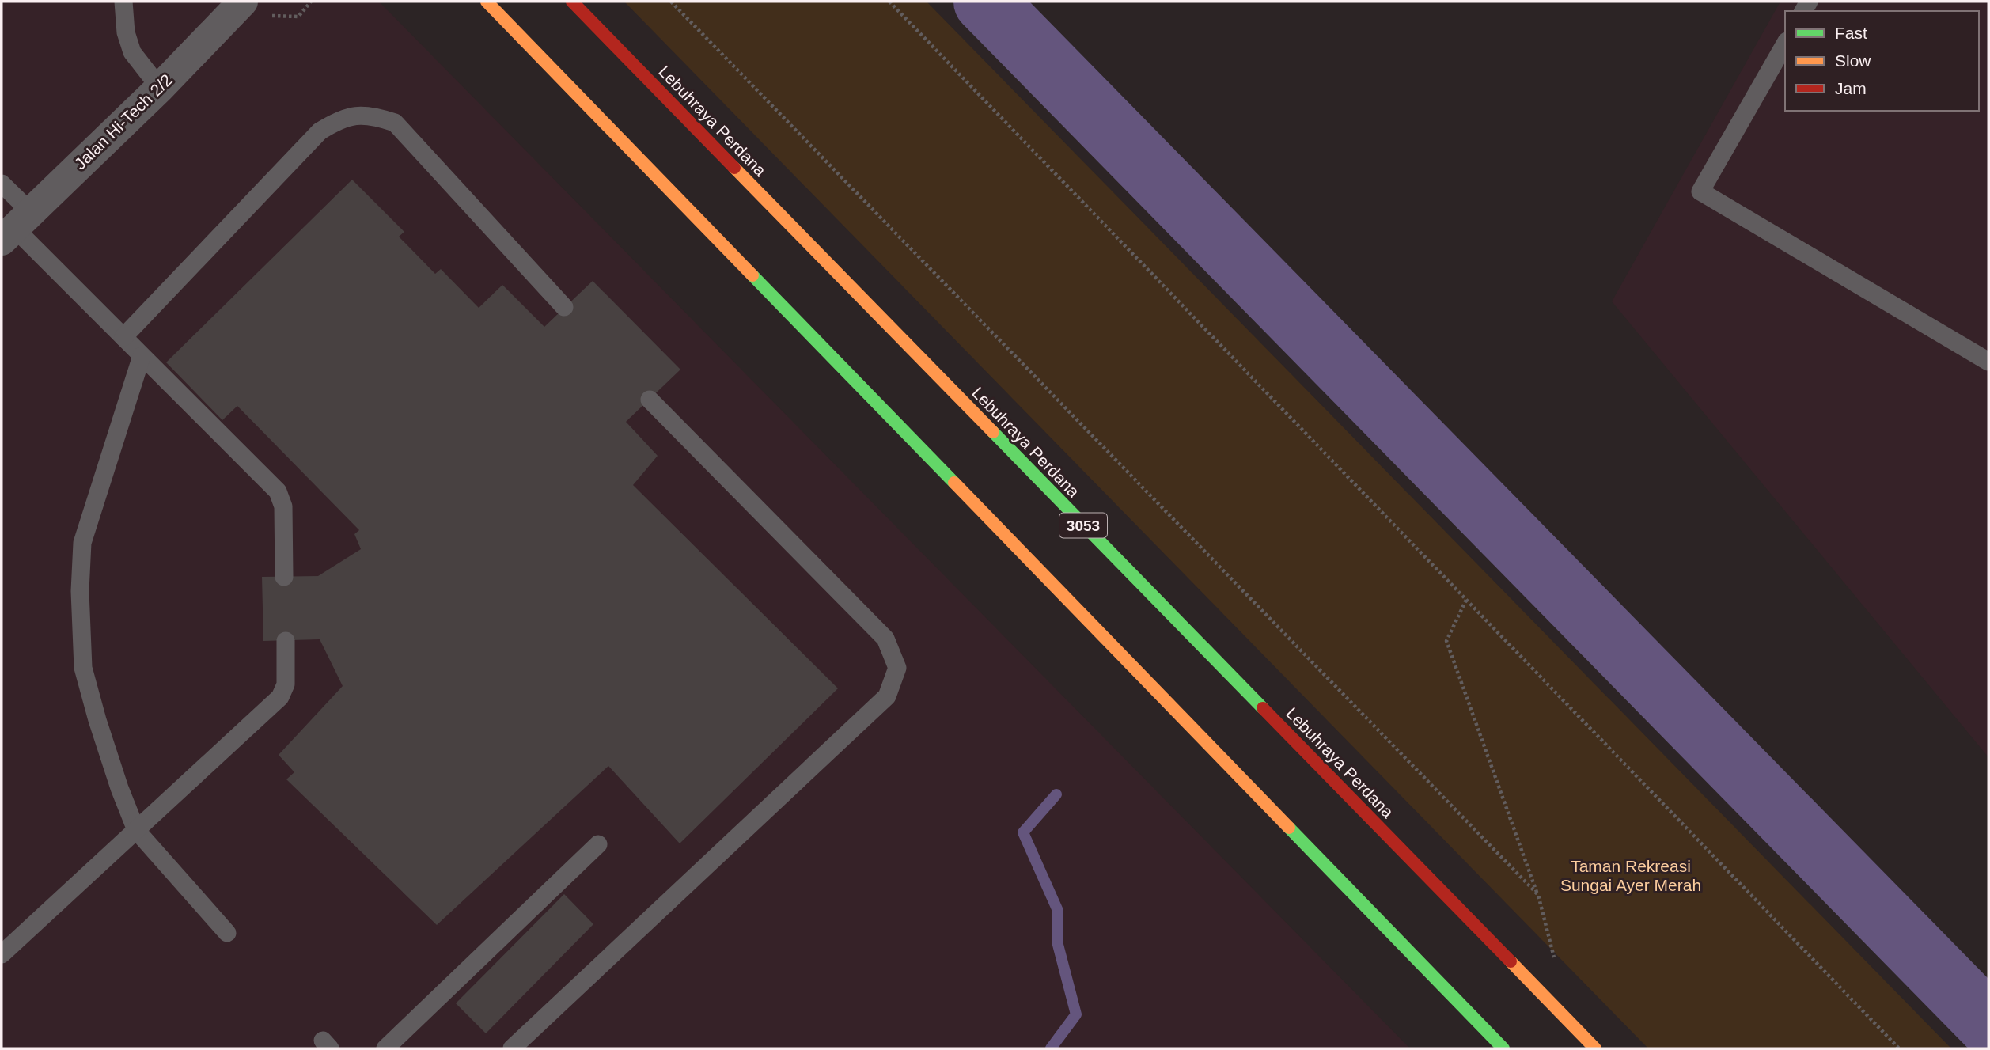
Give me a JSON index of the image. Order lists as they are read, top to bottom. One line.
{"streets":{"main road":["Lebuhraya Perdana","3053"],"street":["Jalan Hi-Tech 2/2"]},"parks":["Taman Rekreasi Sungai Ayer Merah"],"legend":["Fast","Slow","Jam"]}
